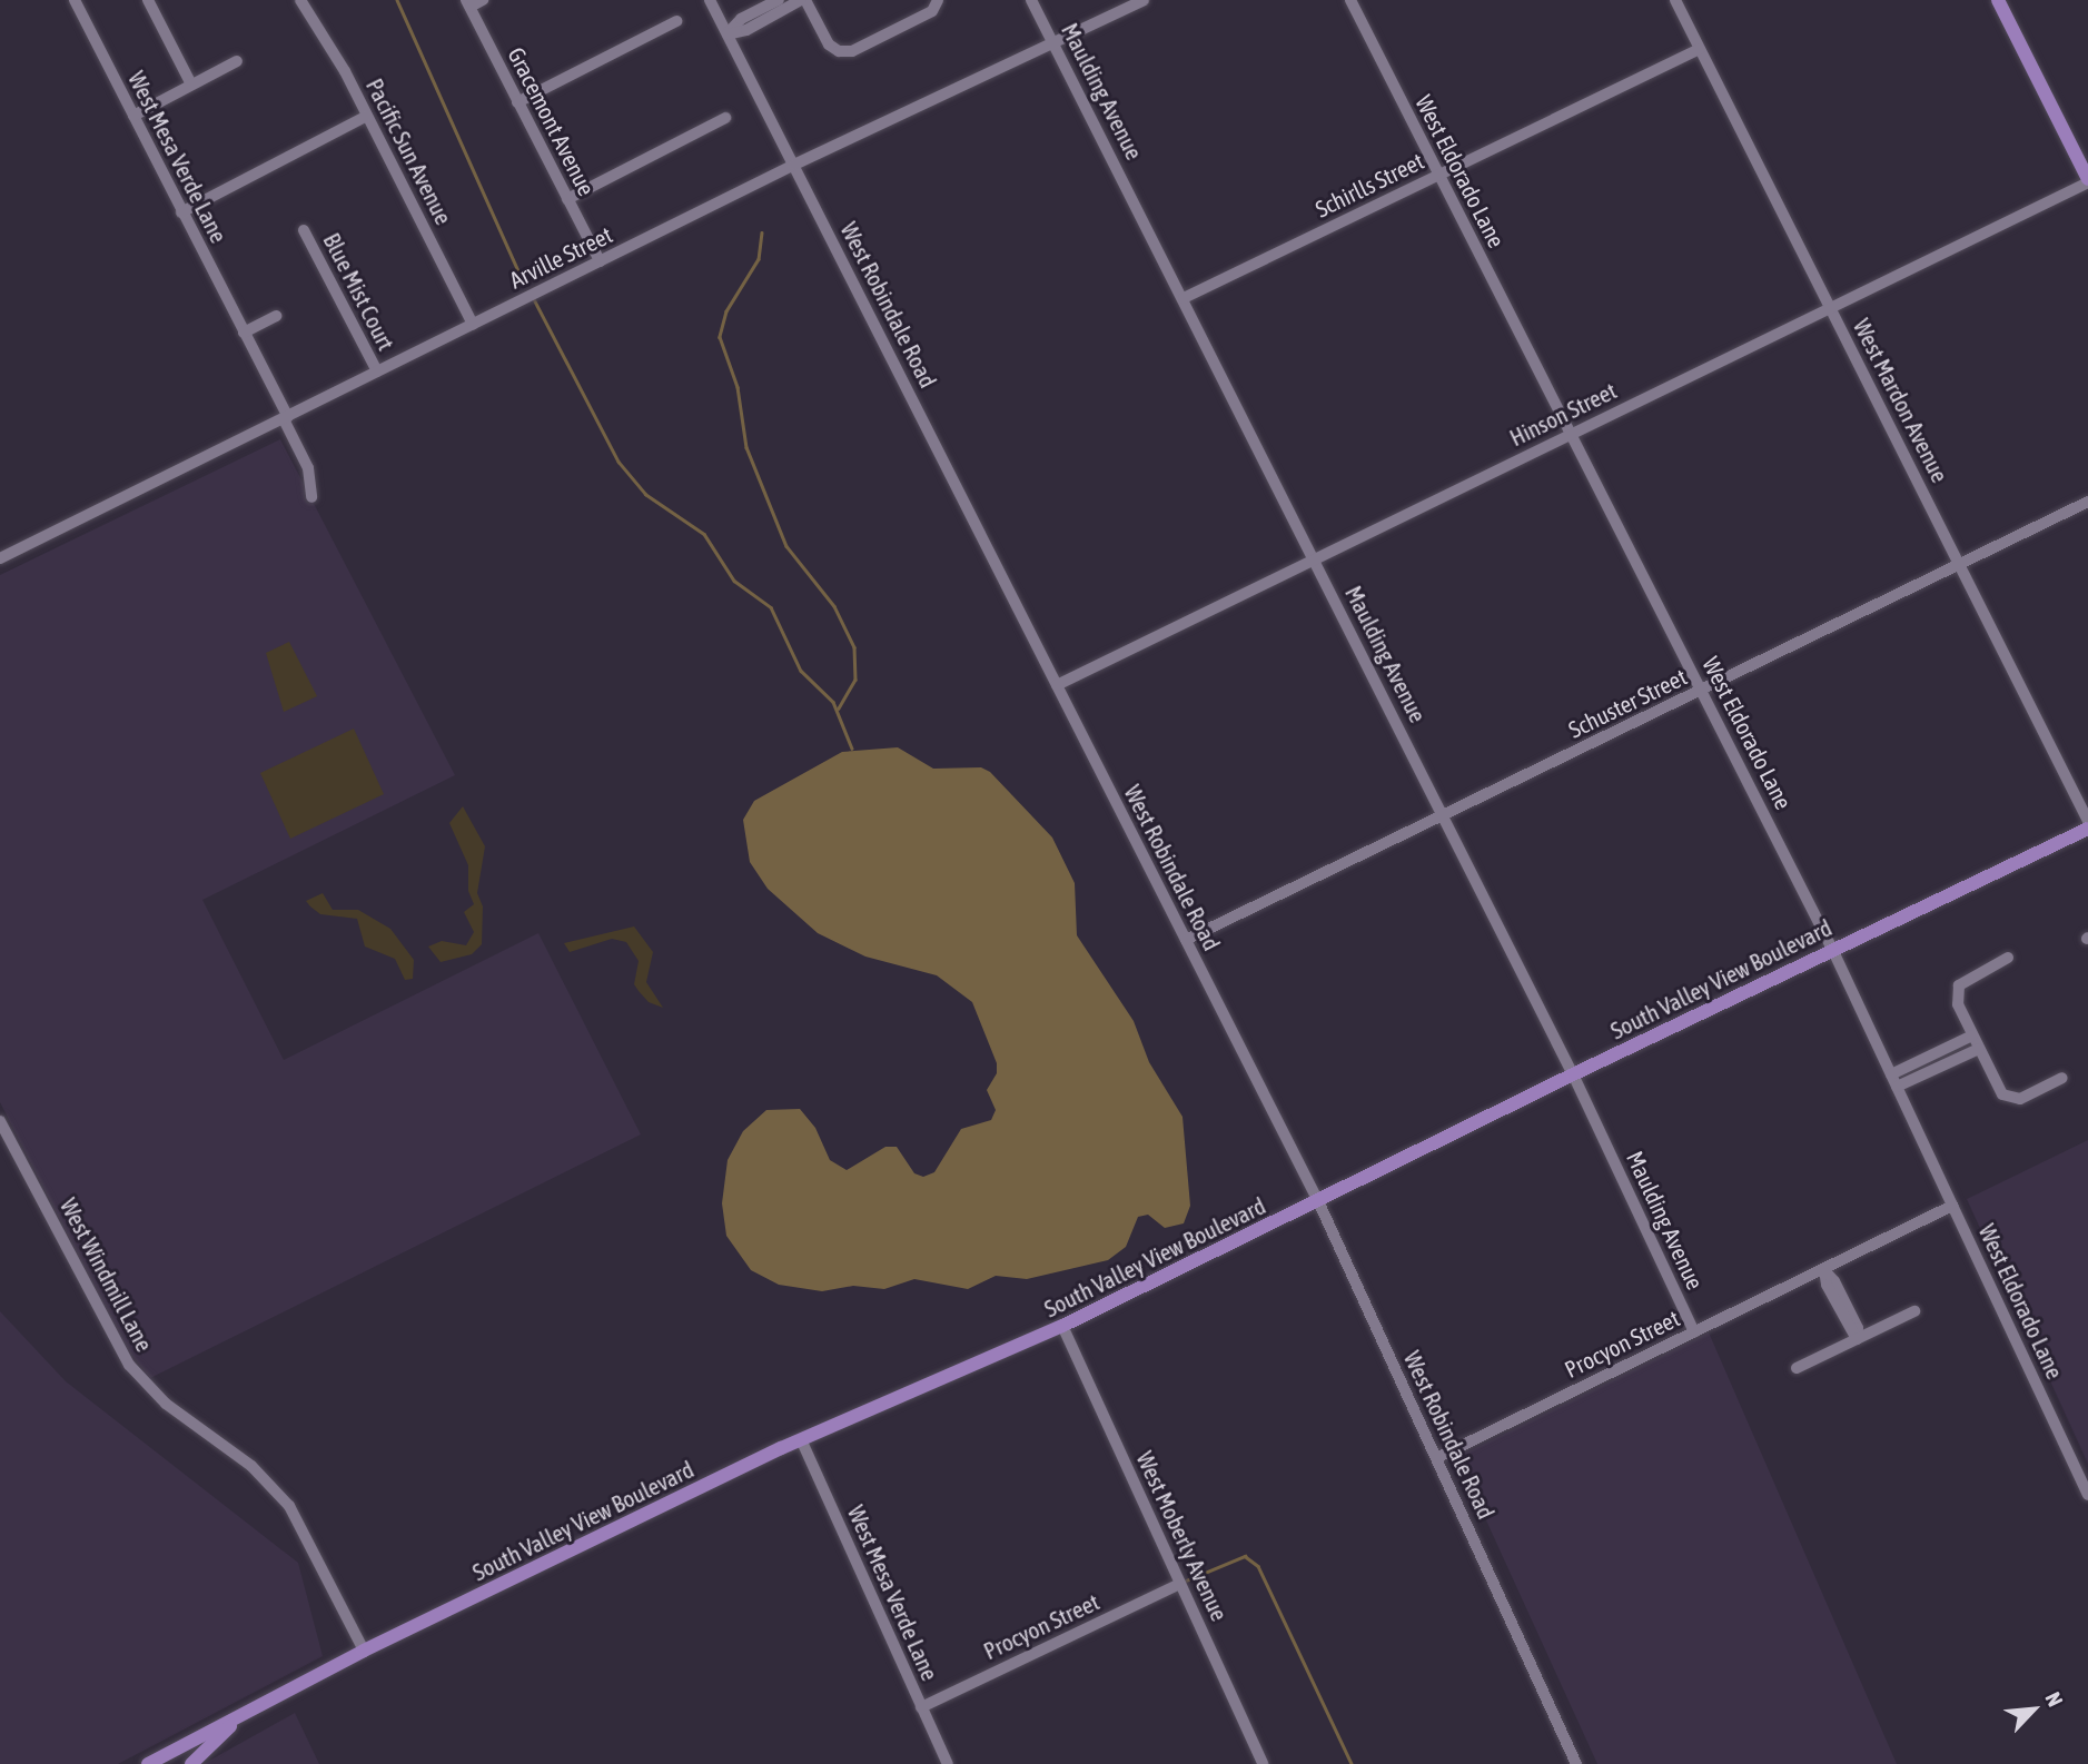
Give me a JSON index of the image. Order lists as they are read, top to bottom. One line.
{"streets":{"main road":["South Valley View Boulevard"],"street":["Maulding Avenue","Gracemont Avenue","Pacific Sun Avenue","West Mesa Verde Lane","West Eldorado Lane","Schirlls Street","Arville Street","Blue Mist Court","West Robindale Road","West Mardon Avenue","Hinson Street","Schuster Street","West Windmill Lane","Procyon Street","West Moberly Avenue"]},"crossings":[["Maulding Avenue","Schirlls Street"],["Maulding Avenue","Arville Street"],["Maulding Avenue","Hinson Street"],["Maulding Avenue","Schuster Street"],["Maulding Avenue","South Valley View Boulevard"],["Maulding Avenue","Procyon Street"],["Gracemont Avenue","Arville Street"],["Pacific Sun Avenue","Arville Street"],["West Mesa Verde Lane","Arville Street"],["West Mesa Verde Lane","South Valley View Boulevard"],["West Mesa Verde Lane","Procyon Street"],["West Eldorado Lane","Schirlls Street"],["West Eldorado Lane","Hinson Street"],["West Eldorado Lane","Schuster Street"],["West Eldorado Lane","South Valley View Boulevard"],["West Eldorado Lane","Procyon Street"],["Schirlls Street","West Mardon Avenue"],["Arville Street","Blue Mist Court"],["Arville Street","West Robindale Road"],["West Robindale Road","Hinson Street"],["West Robindale Road","Schuster Street"],["West Robindale Road","South Valley View Boulevard"],["West Robindale Road","Procyon Street"],["West Mardon Avenue","Hinson Street"],["West Mardon Avenue","Schuster Street"],["South Valley View Boulevard","West Windmill Lane"],["South Valley View Boulevard","West Moberly Avenue"],["Procyon Street","West Moberly Avenue"]],"north":"top right"}
